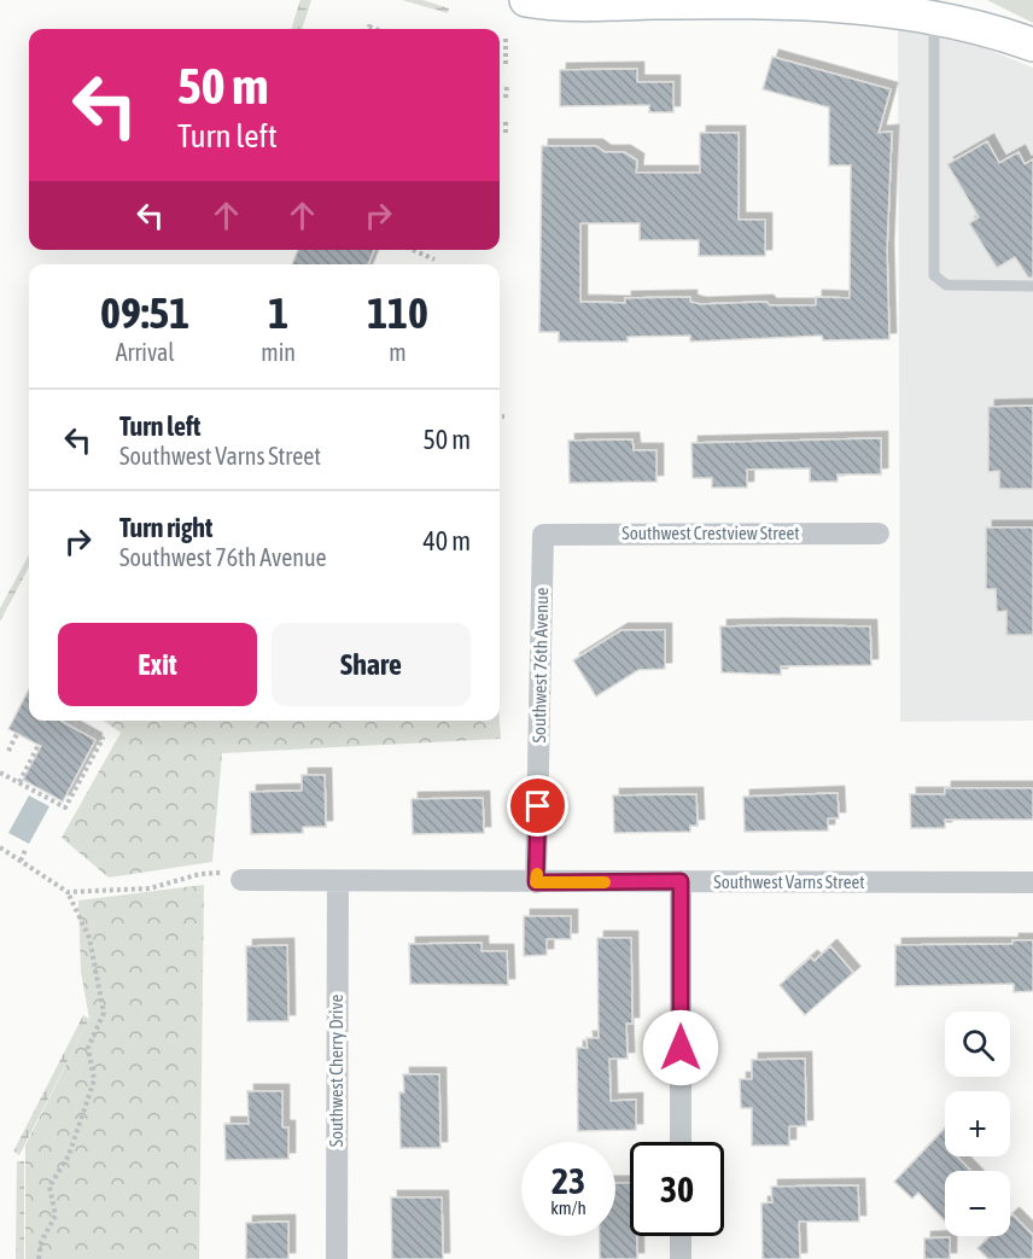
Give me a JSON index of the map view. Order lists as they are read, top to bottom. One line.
{"streets":{"street":["Southwest Crestview Street","Southwest 76th Avenue","Southwest Varns Street","Southwest Cherry Drive"]},"crossings":[["Southwest Crestview Street","Southwest 76th Avenue"],["Southwest 76th Avenue","Southwest Varns Street"],["Southwest Varns Street","Southwest Cherry Drive"]],"page":{"turn":["50 m","Turn left"],"eta":["09:51","Arrival","1","min","110","m"],"list":[{"name":"Turn left","note":"Southwest Varns Street","value":"50 m"},{"name":"Turn right","note":"Southwest 76th Avenue","value":"40 m"}],"buttons":["Exit","Share"],"map_buttons":["+","−"],"speed":"23 km/h","limit":"30"}}
